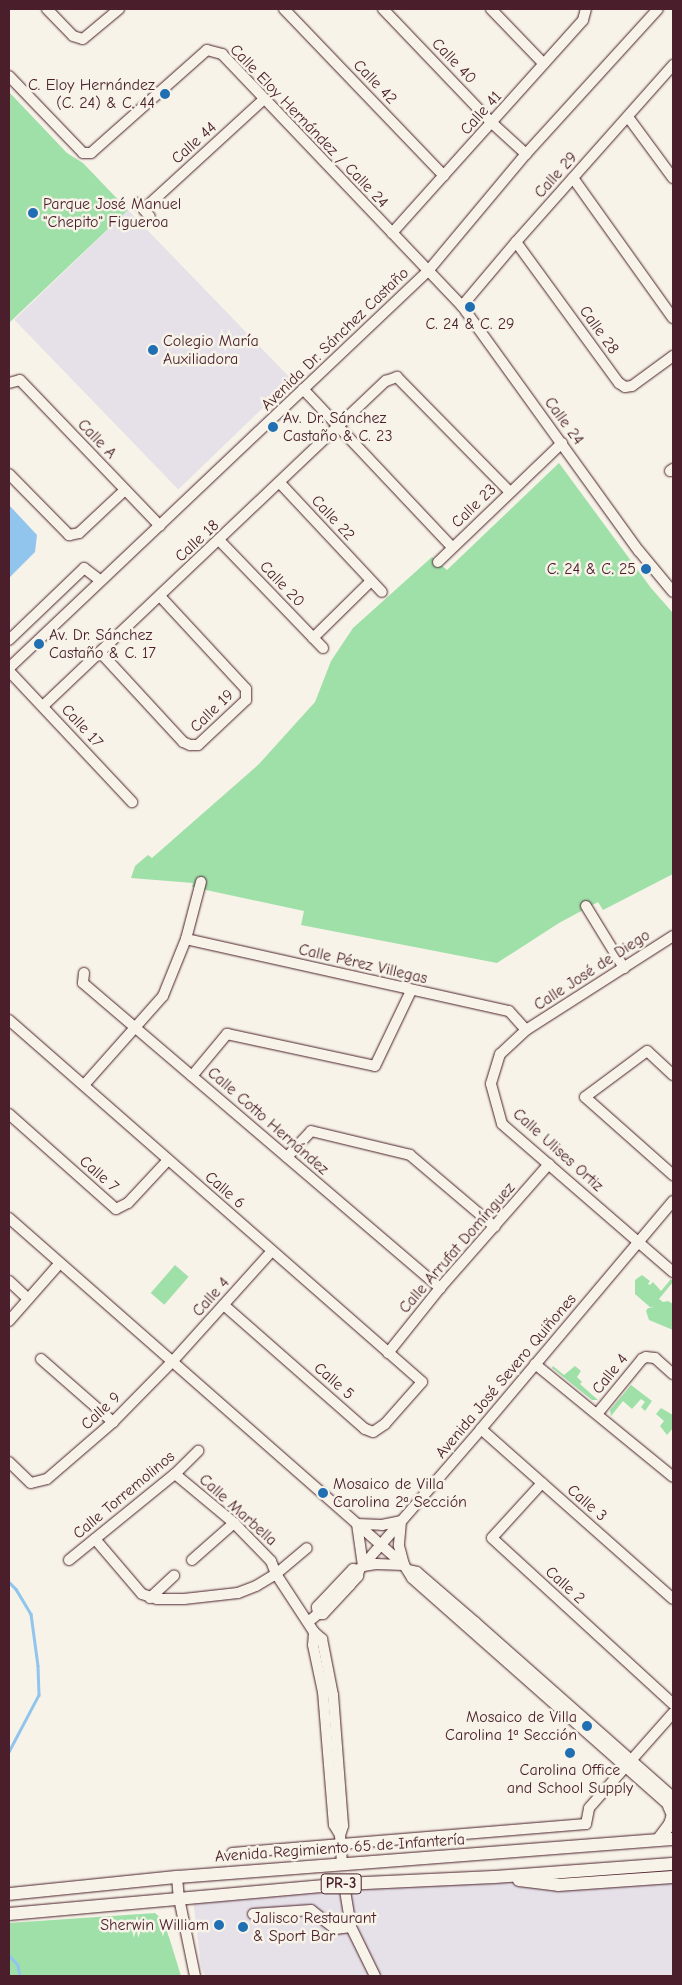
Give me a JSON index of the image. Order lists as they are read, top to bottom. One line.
{"streets":{"main road":["Avenida Regimiento 65 de Infantería","PR-3"],"street":["Calle 40","Calle 42","Calle 41","Calle Eloy Hernández / Calle 24","Calle 44","Calle 29","Calle 28","Avenida Dr. Sánchez Castaño","Calle 24","Calle A","Calle 23","Calle 22","Calle 18","Calle 20","Calle 19","Calle 17","Calle Pérez Villegas","Calle José de Diego","Calle Cotto Hernández","Calle Ulises Ortiz","Calle 7","Calle 6","Calle Arrufat Domínguez","Calle 4","Avenida José Severo Quiñones","Calle 5","Calle 9","Calle Torremolinos","Calle 3","Calle Marbella","Calle 2"]},"crossings":[["Calle 40","Calle 41"],["Calle 40","Avenida Dr. Sánchez Castaño"],["Calle 42","Calle 41"],["Calle 41","Calle Eloy Hernández / Calle 24"],["Calle Eloy Hernández / Calle 24","Calle 44"],["Calle Eloy Hernández / Calle 24","Avenida Dr. Sánchez Castaño"],["Calle Eloy Hernández / Calle 24","Calle 24"],["Calle 29","Calle 28"],["Calle 29","Calle 24"],["Avenida Dr. Sánchez Castaño","Calle 24"],["Avenida Dr. Sánchez Castaño","Calle A"],["Avenida Dr. Sánchez Castaño","Calle 23"],["Avenida Dr. Sánchez Castaño","Calle 17"],["Calle 23","Calle 18"],["Calle 22","Calle 18"],["Calle 18","Calle 20"],["Calle 18","Calle 19"],["Calle 18","Calle 17"],["Calle Pérez Villegas","Calle José de Diego"],["Calle Pérez Villegas","Calle Ulises Ortiz"],["Calle José de Diego","Calle Ulises Ortiz"],["Calle Cotto Hernández","Calle Arrufat Domínguez"],["Calle Ulises Ortiz","Calle Arrufat Domínguez"],["Calle Ulises Ortiz","Avenida José Severo Quiñones"],["Calle 7","Calle 6"],["Calle 6","Calle Arrufat Domínguez"],["Calle 6","Calle 4"],["Calle 6","Calle 5"],["Calle 4","Calle 5"],["Calle 4","Calle 9"],["Avenida José Severo Quiñones","Calle 3"],["Avenida José Severo Quiñones","Calle Marbella"],["Calle Torremolinos","Calle Marbella"],["Calle 3","Calle 2"]],"places":["C. Eloy Hernández (C. 24) & C. 44","Parque José Manuel \"Chepito\" Figueroa","C. 24 & C. 29","Colegio María Auxiliadora","Av. Dr. Sánchez Castaño & C. 23","C. 24 & C. 25","Av. Dr. Sánchez Castaño & C. 17","Mosaico de Villa Carolina 2ª Sección","Mosaico de Villa Carolina 1ª Sección","Carolina Office and School Supply","Sherwin William","Jalisco Restaurant & Sport Bar"]}
